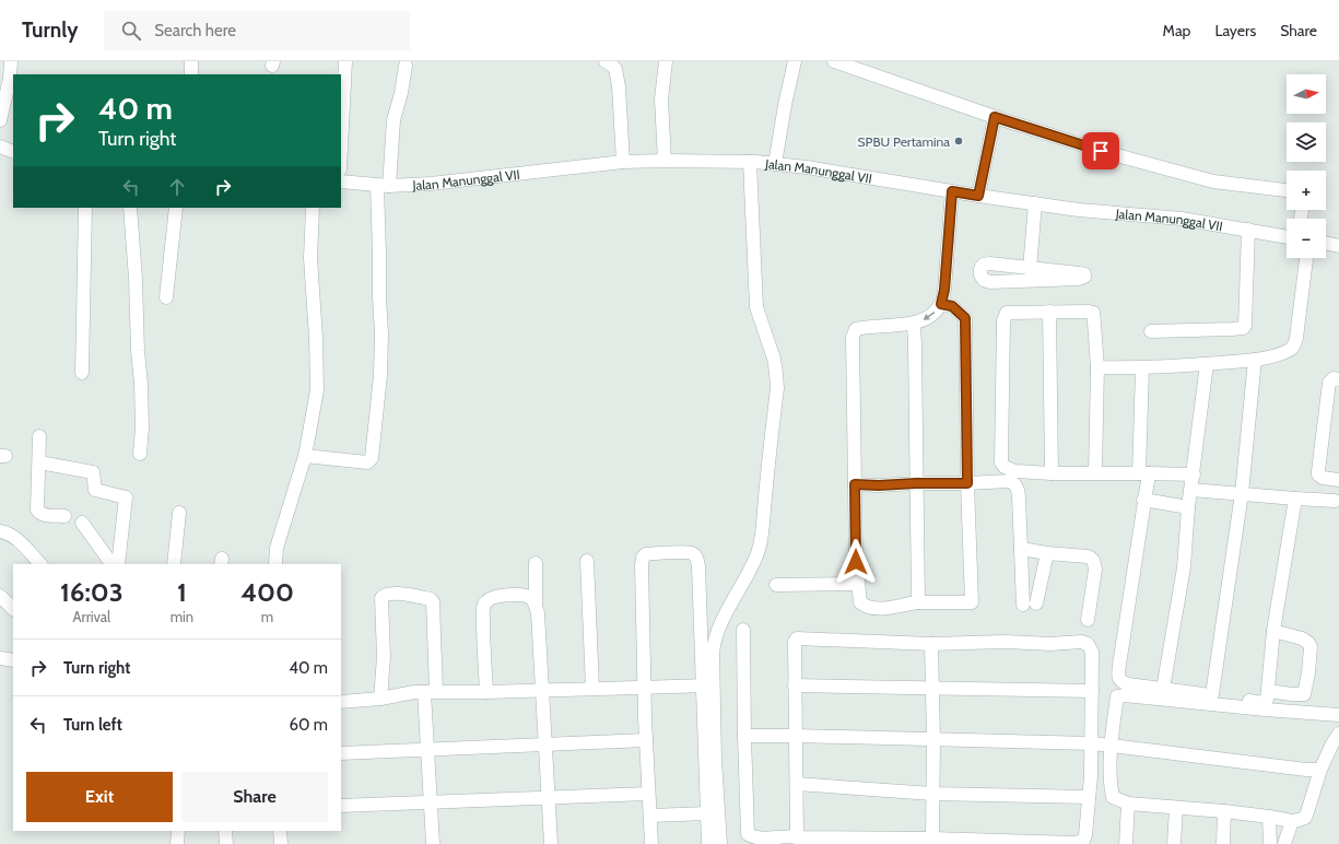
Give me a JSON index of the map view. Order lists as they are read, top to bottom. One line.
{"streets":{"street":["Jalan Manunggal VII"]},"places":["SPBU Pertamina"],"north":"right","page":{"header":"Turnly","search":"Search here","nav":["Map","Layers","Share"],"map_buttons":["+","−"],"turn":["40 m","Turn right"],"eta":["16:03","Arrival","1","min","400","m"],"list":[{"name":"Turn right","value":"40 m"},{"name":"Turn left","value":"60 m"}],"buttons":["Exit","Share"]}}
